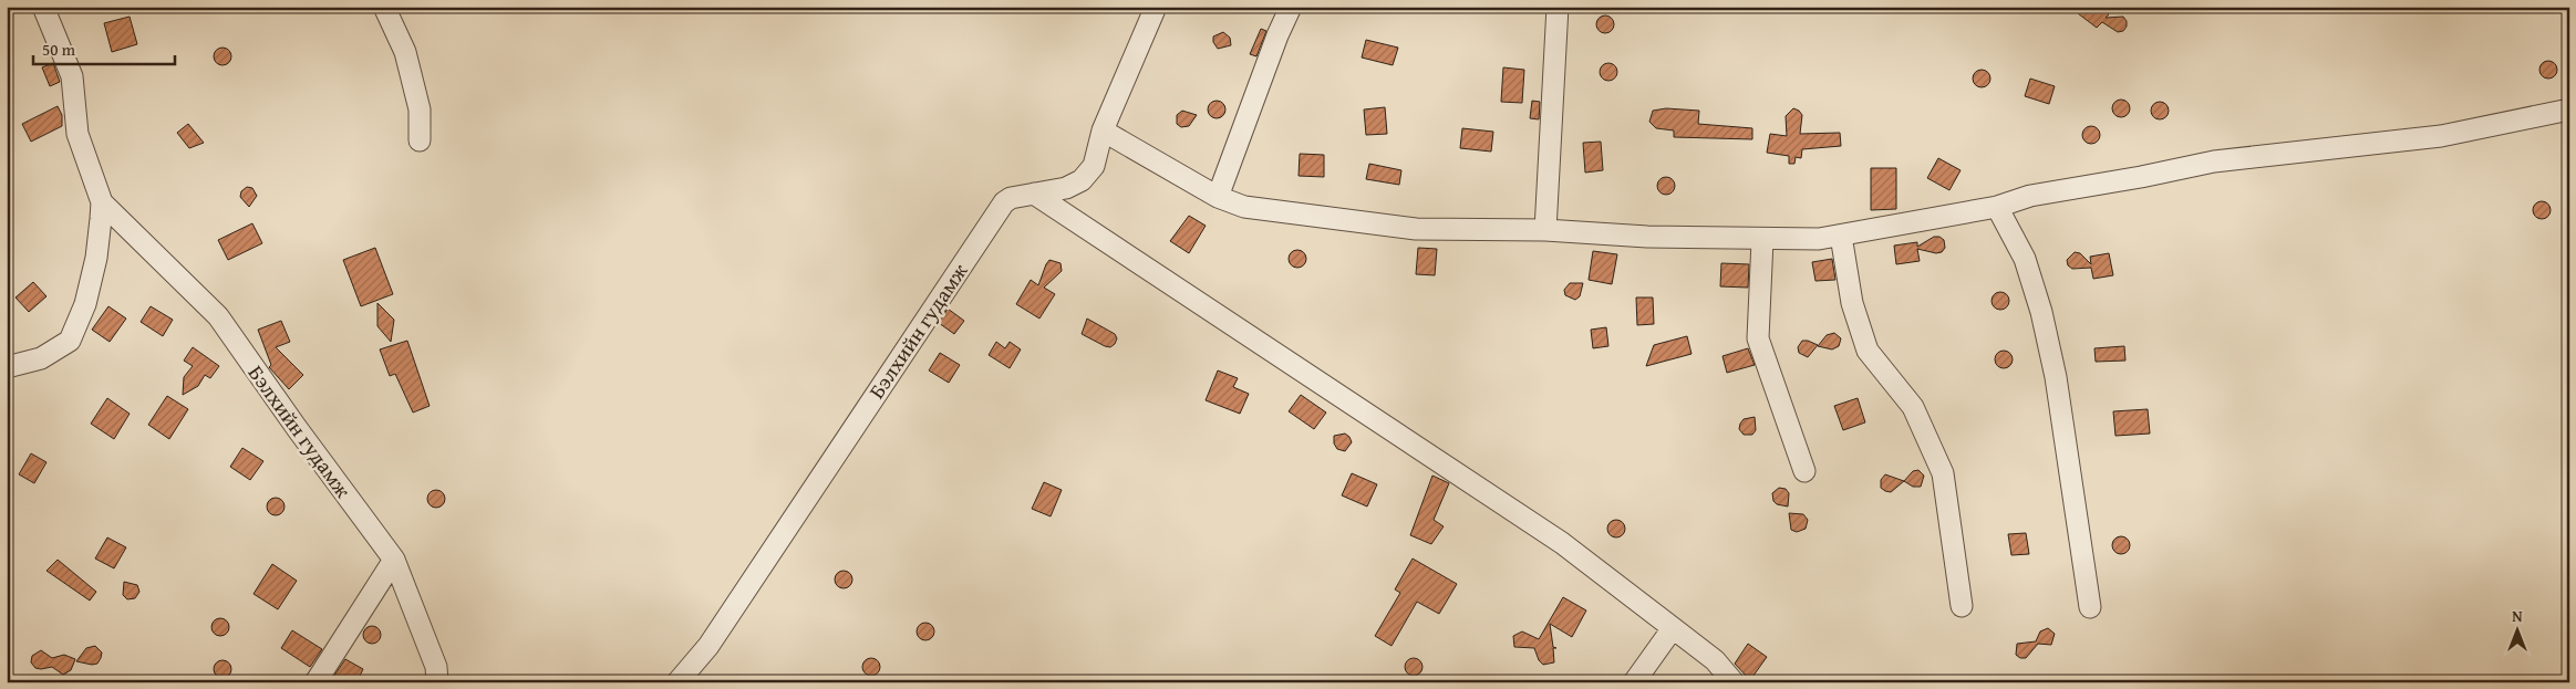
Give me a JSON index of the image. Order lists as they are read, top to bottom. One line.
{"streets":{"street":["Бэлхийн гудамж"]},"scale_bar":"50 m","north":"top"}
